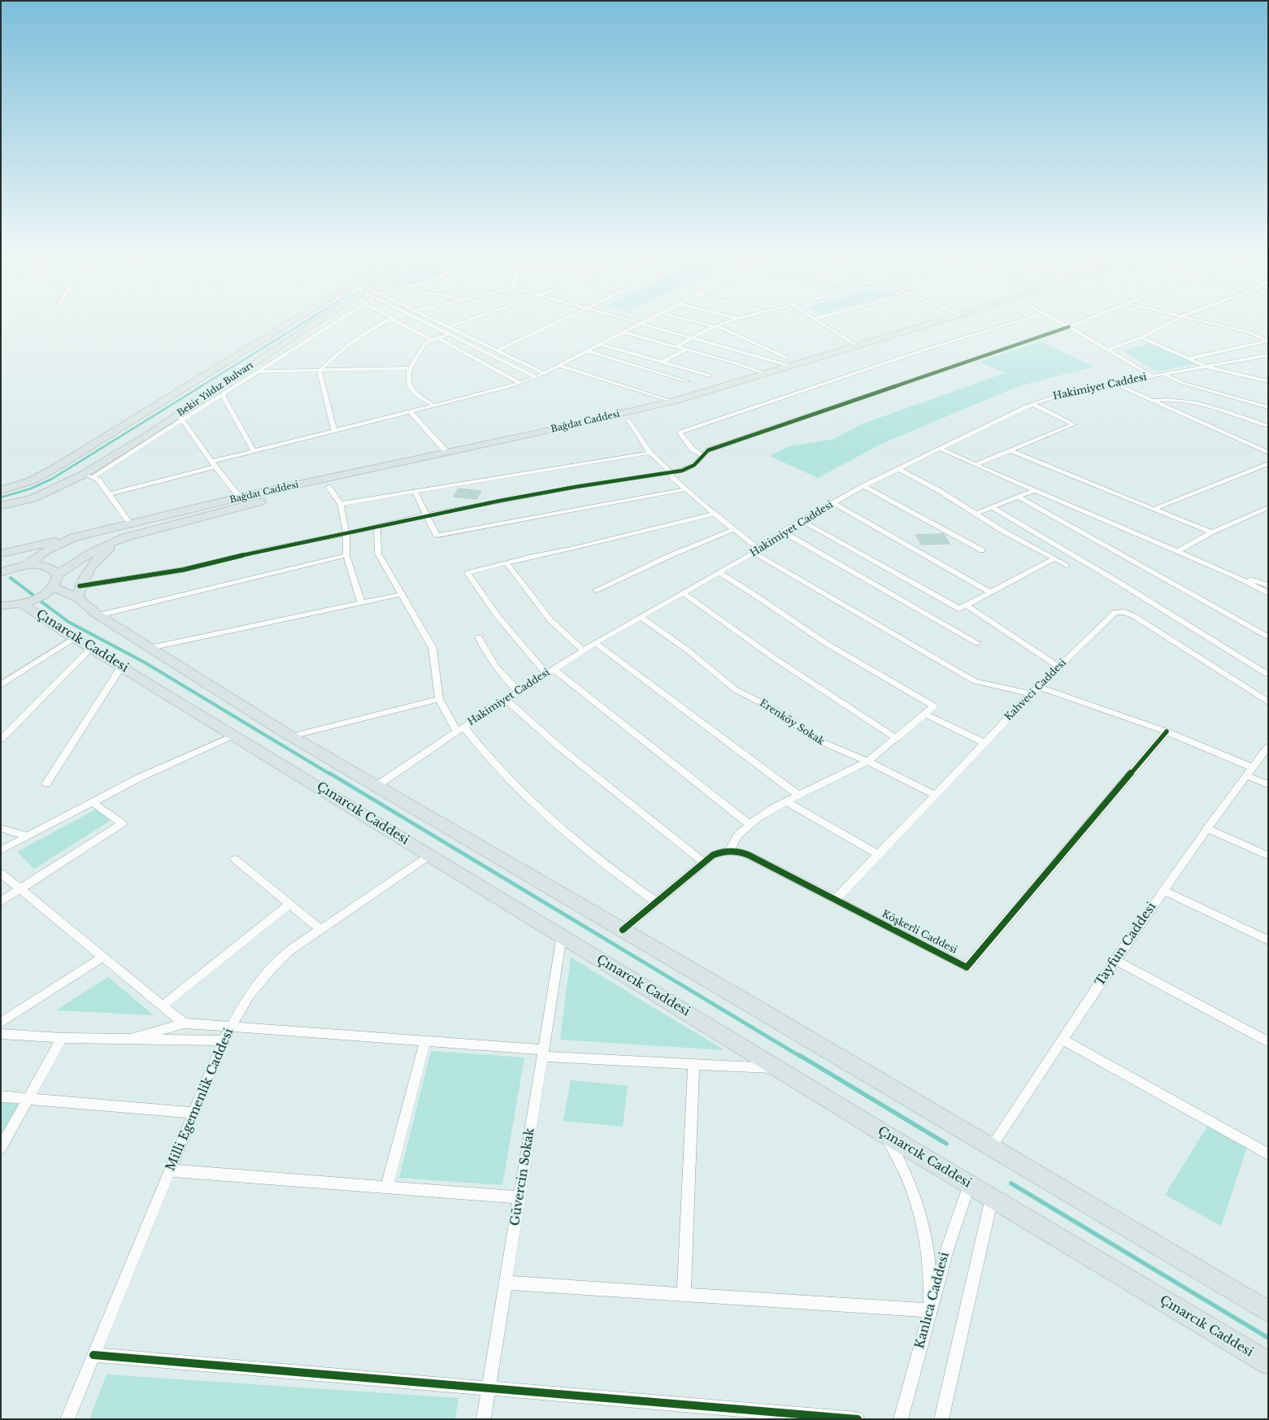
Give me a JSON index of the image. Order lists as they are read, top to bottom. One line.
{"streets":{"main road":["Bekir Yıldız Bulvarı","Bağdat Caddesi","Çınarcık Caddesi"],"street":["Hakimiyet Caddesi","Kahveci Caddesi","Erenköy Sokak","Köşkerli Caddesi","Tayfun Caddesi","Milli Egemenlik Caddesi","Güvercin Sokak","Kanlıca Caddesi"]},"crossings":[["Hakimiyet Caddesi","Erenköy Sokak"],["Bağdat Caddesi","Çınarcık Caddesi"],["Çınarcık Caddesi","Milli Egemenlik Caddesi"],["Çınarcık Caddesi","Güvercin Sokak"],["Çınarcık Caddesi","Kanlıca Caddesi"],["Kahveci Caddesi","Erenköy Sokak"],["Kahveci Caddesi","Köşkerli Caddesi"]]}
